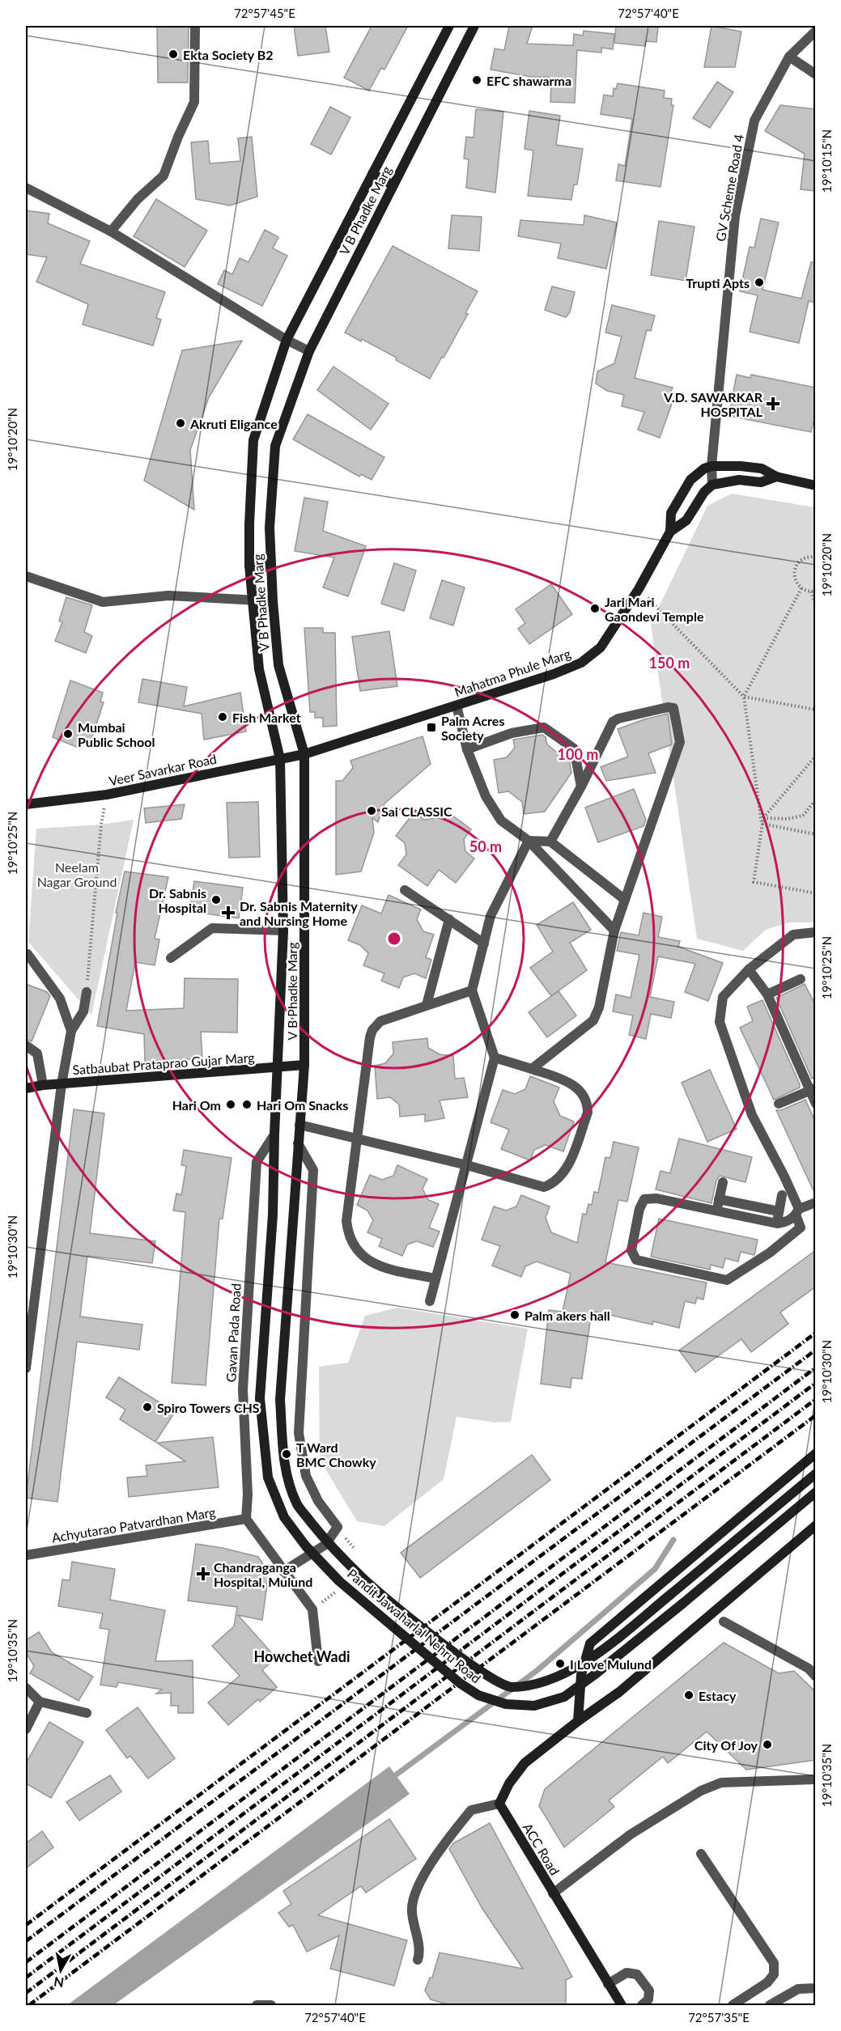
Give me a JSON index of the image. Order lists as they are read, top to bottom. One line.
{"streets":{"main road":["V B Phadke Marg","Mahatma Phule Marg","Veer Savarkar Road","Satbaubat Prataprao Gujar Marg","Pandit Jawaharlal Nehru Road","ACC Road"],"street":["GV Scheme Road 4","Gavan Pada Road","Achyutarao Patvardhan Marg"]},"crossings":[["GV Scheme Road 4","Mahatma Phule Marg"],["V B Phadke Marg","Mahatma Phule Marg"],["V B Phadke Marg","Veer Savarkar Road"],["V B Phadke Marg","Satbaubat Prataprao Gujar Marg"],["V B Phadke Marg","Gavan Pada Road"],["V B Phadke Marg","Pandit Jawaharlal Nehru Road"],["Mahatma Phule Marg","Veer Savarkar Road"],["Gavan Pada Road","Achyutarao Patvardhan Marg"]],"districts":["Howchet Wadi"],"parks":["Neelam Nagar Ground"],"places":{"other":["Ekta Society B2","EFC shawarma","Trupti Apts","Akruti Eligance","Jari Mari Gaondevi Temple","Fish Market","Mumbai Public School","Sai CLASSIC","Dr. Sabnis Hospital","Hari Om","Hari Om Snacks","Palm akers hall","Spiro Towers CHS","T Ward BMC Chowky","I Love Mulund","Estacy","City Of Joy"],"health":["V.D. SAWARKAR HOSPITAL","Dr. Sabnis Maternity and Nursing Home","Chandraganga Hospital, Mulund"],"transit":["Palm Acres Society"]},"north":"bottom","coordinates":["72°57'45\"E","72°57'40\"E","19°10'15\"N","19°10'20\"N","19°10'25\"N","19°10'30\"N","19°10'35\"N","72°57'35\"E"],"rings":["150 m","100 m","50 m"]}
